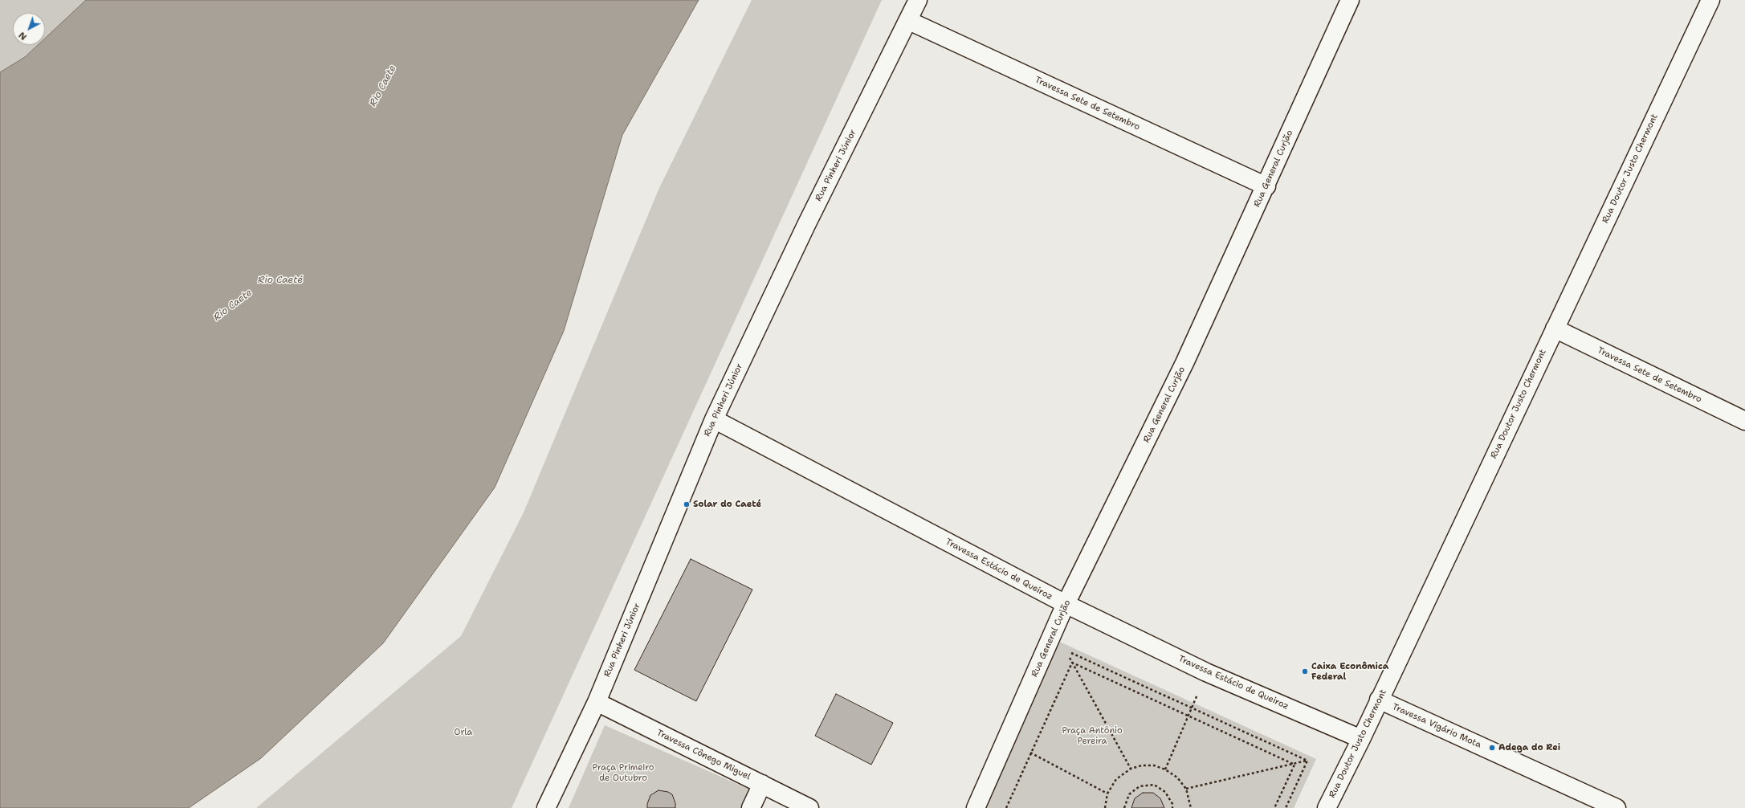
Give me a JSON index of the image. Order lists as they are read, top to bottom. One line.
{"streets":{"street":["Travessa Sete de Setembro","Rua Pinheri Júnior","Rua General Curjão","Rua Doutor Justo Chermont","Travessa Estácio de Queiroz","Travessa Vigário Mota","Travessa Cônego Miguel"]},"crossings":[["Travessa Sete de Setembro","Rua Pinheri Júnior"],["Travessa Sete de Setembro","Rua General Curjão"],["Travessa Sete de Setembro","Rua Doutor Justo Chermont"],["Rua Pinheri Júnior","Travessa Estácio de Queiroz"],["Rua Pinheri Júnior","Travessa Cônego Miguel"],["Rua General Curjão","Travessa Estácio de Queiroz"],["Rua Doutor Justo Chermont","Travessa Estácio de Queiroz"],["Rua Doutor Justo Chermont","Travessa Vigário Mota"]],"water":["Rio Caete","Rio Caeté"],"parks":["Praça Antônio Pereira","Orla","Praça Primeiro de Outubro"],"places":["Solar do Caeté","Caixa Econômica Federal","Adega do Rei"],"north":"bottom left"}
